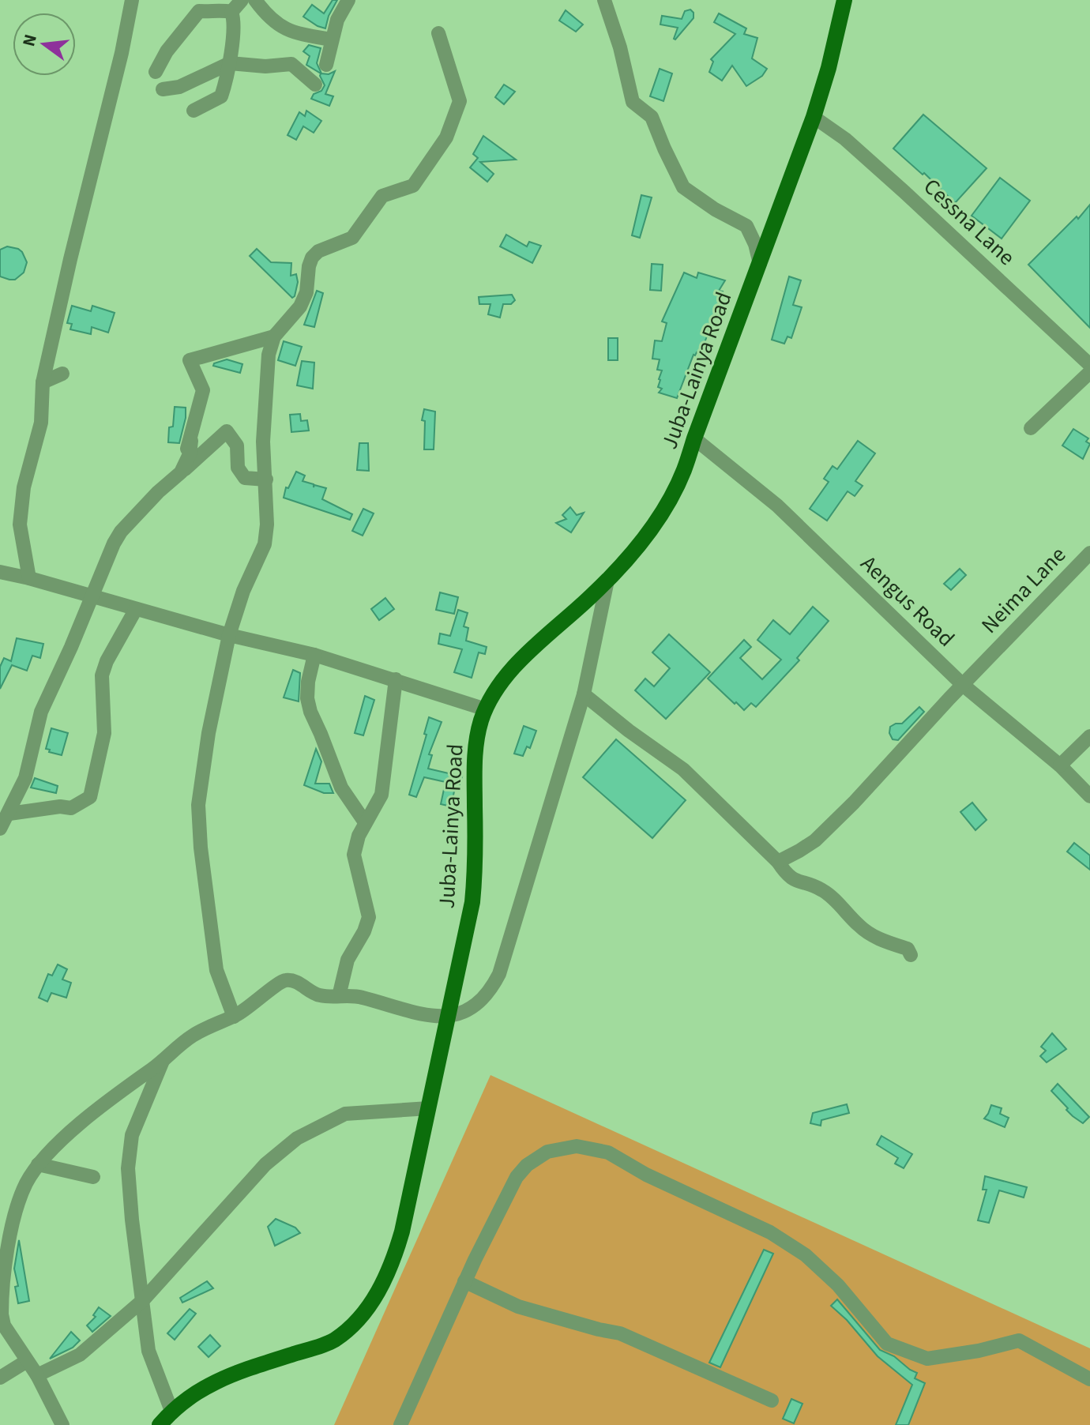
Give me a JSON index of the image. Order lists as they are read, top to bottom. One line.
{"streets":{"main road":["Juba-Lainya Road"],"street":["Cessna Lane","Neima Lane","Aengus Road"]},"crossings":[["Cessna Lane","Juba-Lainya Road"],["Juba-Lainya Road","Aengus Road"],["Neima Lane","Aengus Road"]],"north":"left"}
